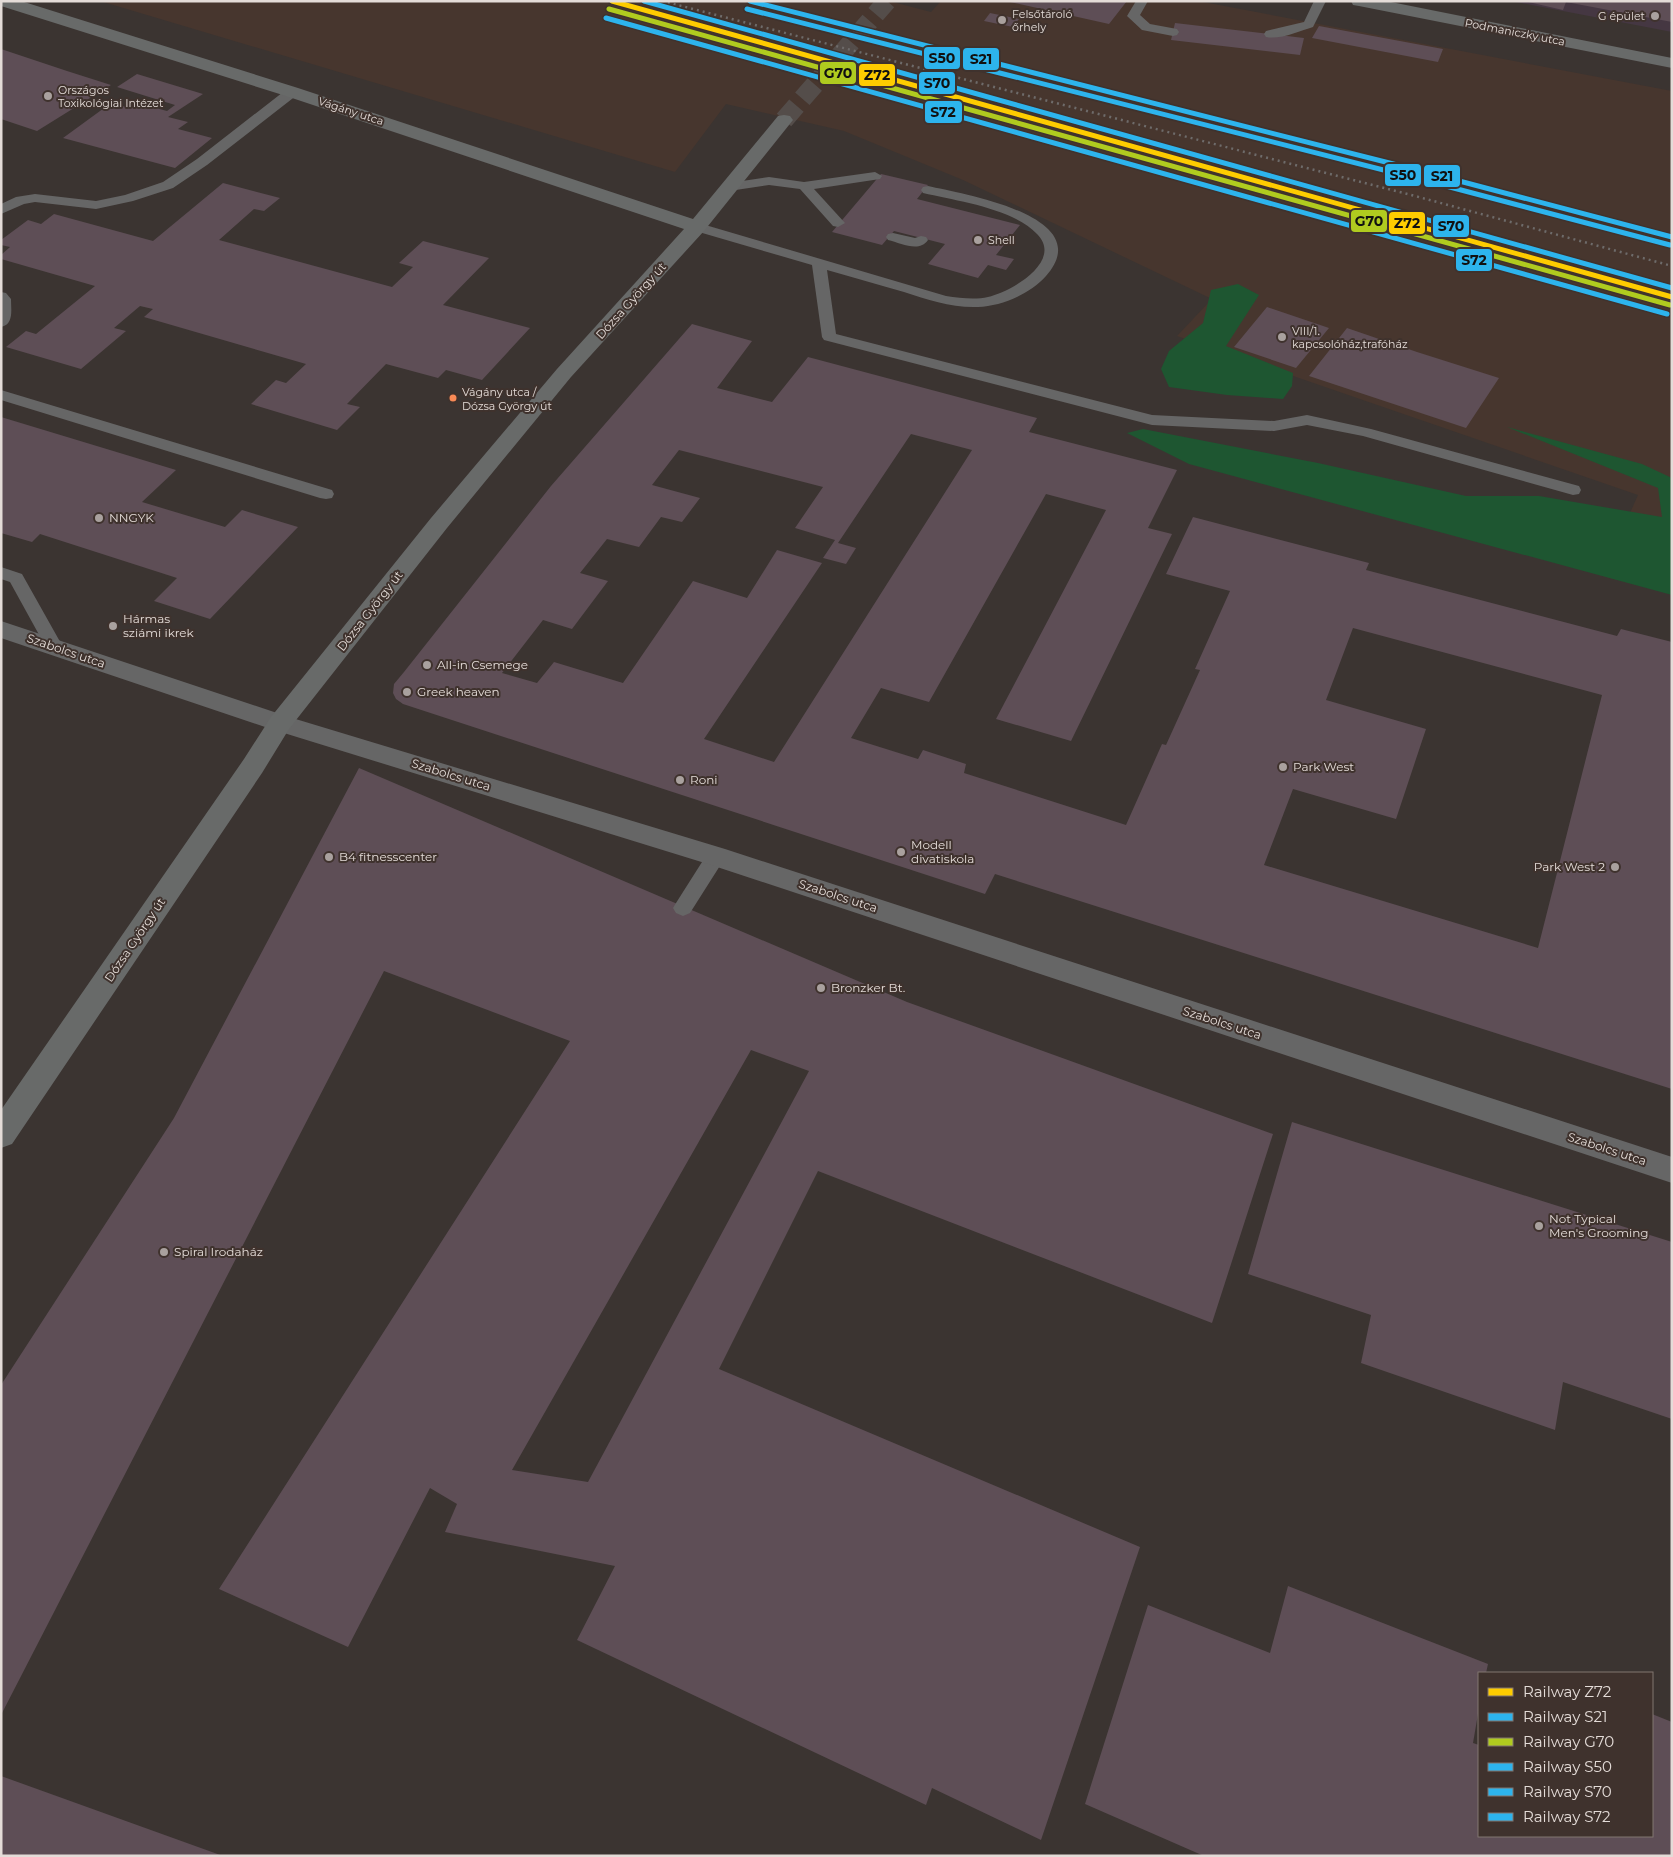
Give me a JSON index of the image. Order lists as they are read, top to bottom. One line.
{"streets":{"main road":["Podmaniczky utca","Vágány utca","Dózsa György út"],"street":["Szabolcs utca"]},"crossings":[["Vágány utca","Dózsa György út"],["Dózsa György út","Szabolcs utca"]],"places":["G épület","Felsőtároló őrhely","Országos Toxikológiai Intézet","Shell","VIII/1. kapcsolóház,trafóház","Vágány utca / Dózsa György út","NNGYK","Hármas sziámi ikrek","All-in Csemege","Greek heaven","Park West","Roni","Modell divatiskola","B4 fitnesscenter","Park West 2","Bronzker Bt.","Not Typical Men's Grooming","Spiral Irodaház"],"lines":["rail line Z72","rail line S21","rail line S70","rail line G70","rail line S50","rail line S72"],"legend":["Railway Z72","Railway S21","Railway G70","Railway S50","Railway S70","Railway S72"]}
